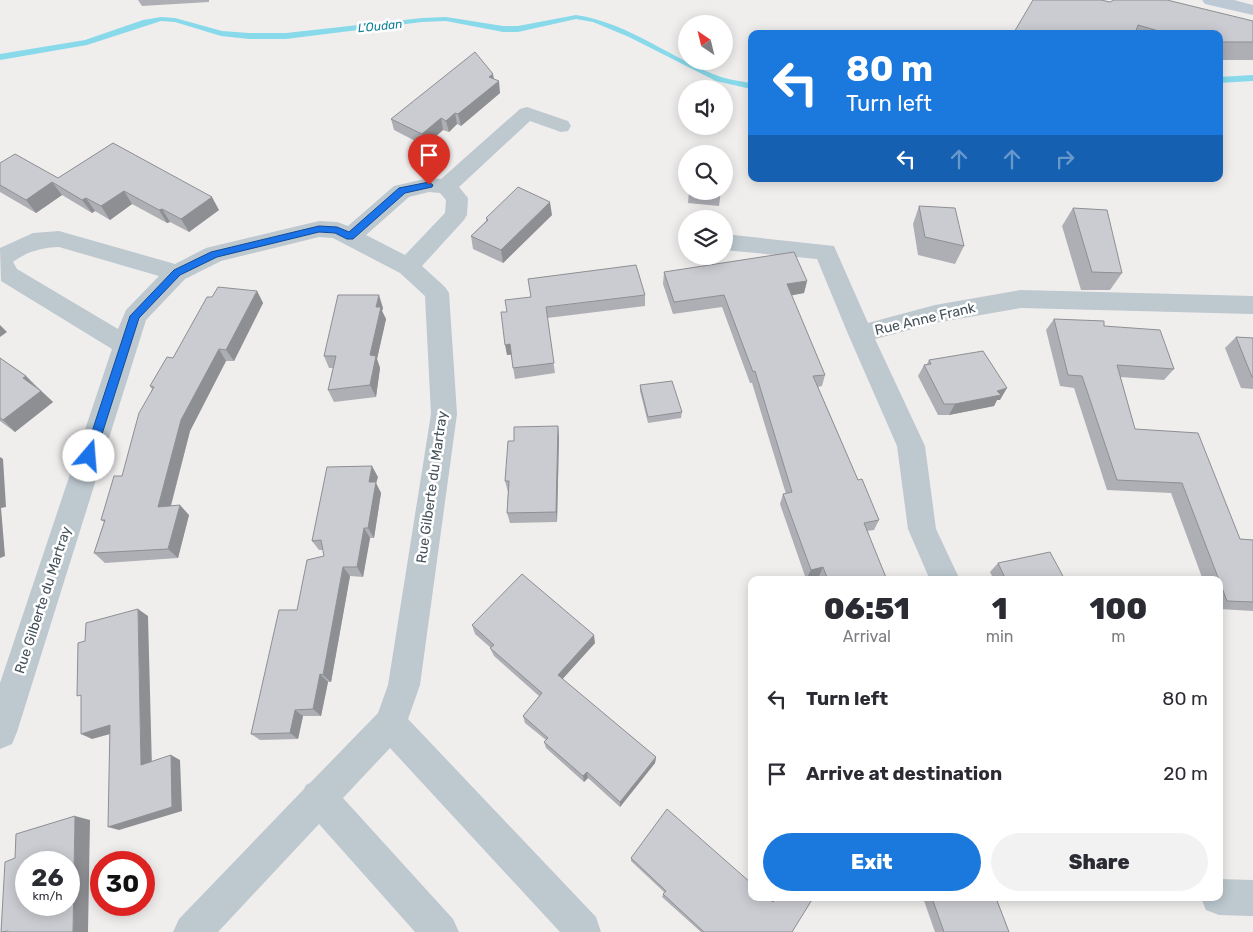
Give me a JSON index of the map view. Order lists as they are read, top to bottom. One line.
{"streets":{"street":["Rue Anne Frank","Rue Gilberte du Martray"]},"water":["L'Oudan"],"north":"top left","page":{"turn":["80 m","Turn left"],"eta":["06:51","Arrival","1","min","100","m"],"list":[{"name":"Turn left","value":"80 m"},{"name":"Arrive at destination","value":"20 m"}],"buttons":["Exit","Share"],"speed":"26 km/h","limit":"30"}}
